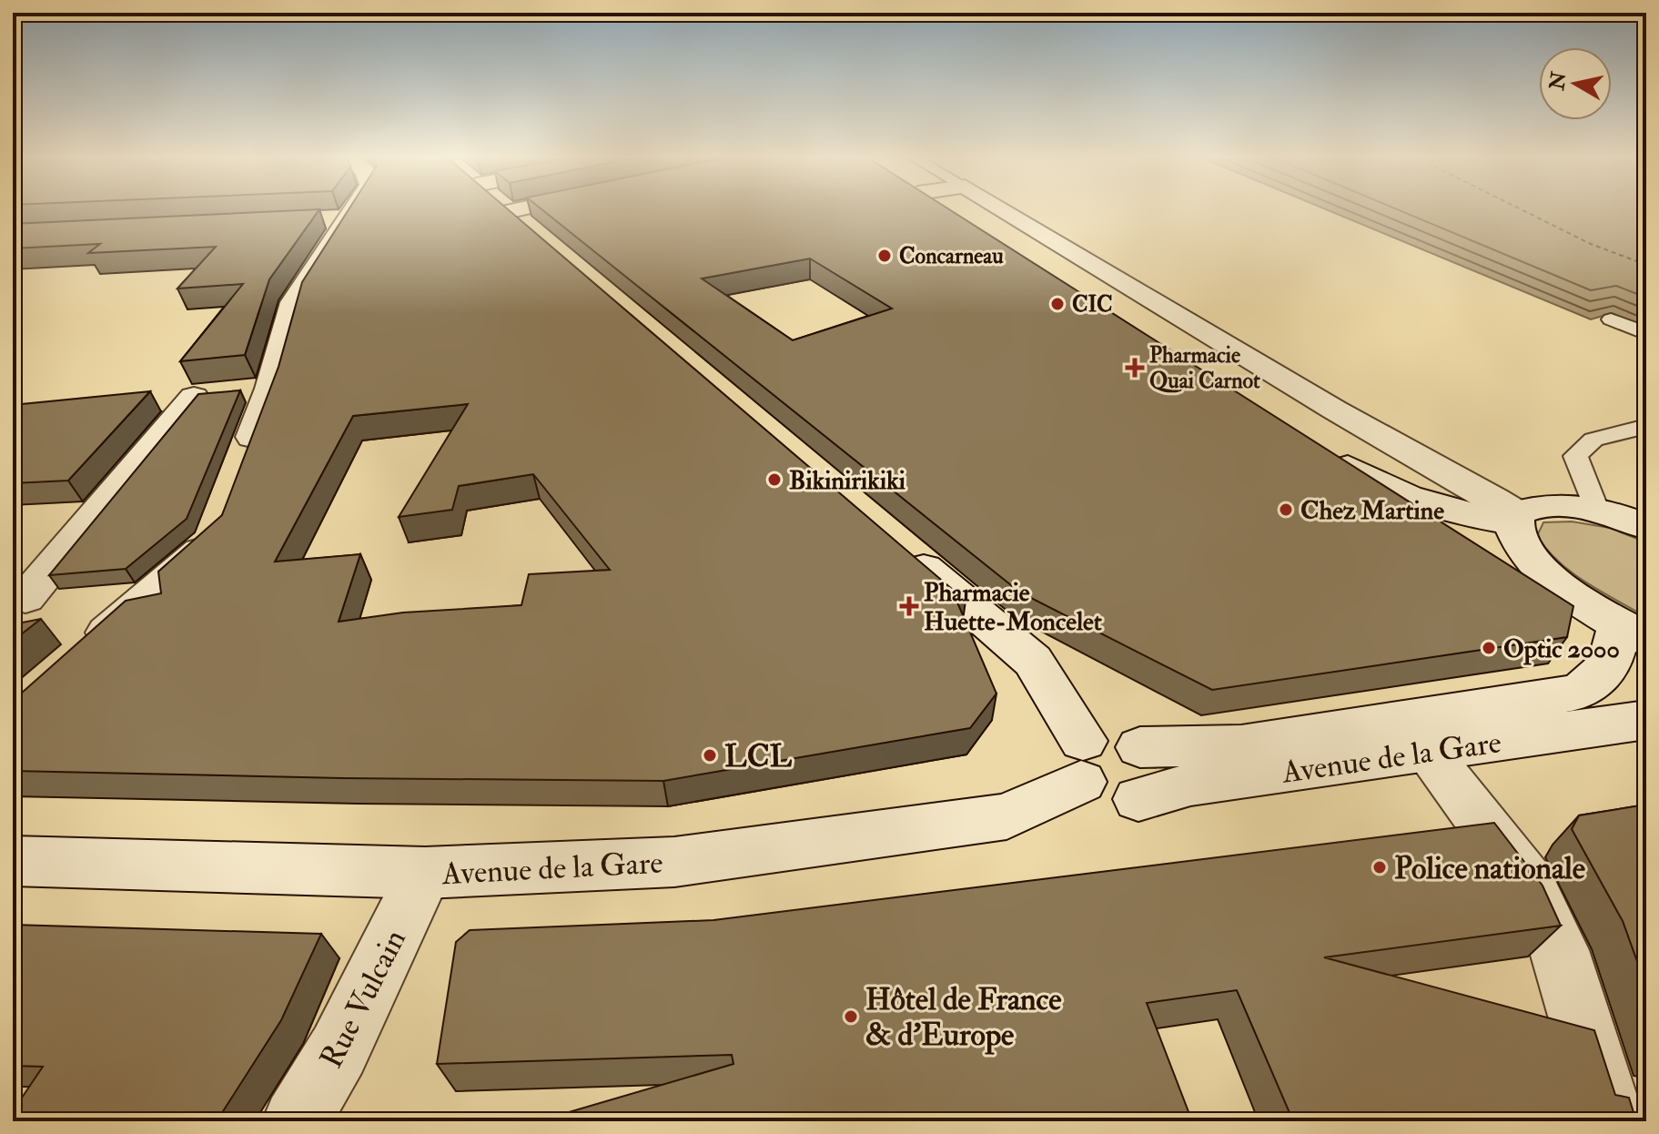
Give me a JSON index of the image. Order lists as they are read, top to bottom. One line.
{"streets":{"street":["Avenue de la Gare","Rue Vulcain"]},"crossings":[["Avenue de la Gare","Rue Vulcain"]],"places":{"other":["Concarneau","CIC","Bikinirikiki","Chez Martine","Optic 2000","LCL","Police nationale","Hôtel de France & d'Europe"],"health":["Pharmacie Quai Carnot","Pharmacie Huette-Moncelet"]},"north":"left"}
